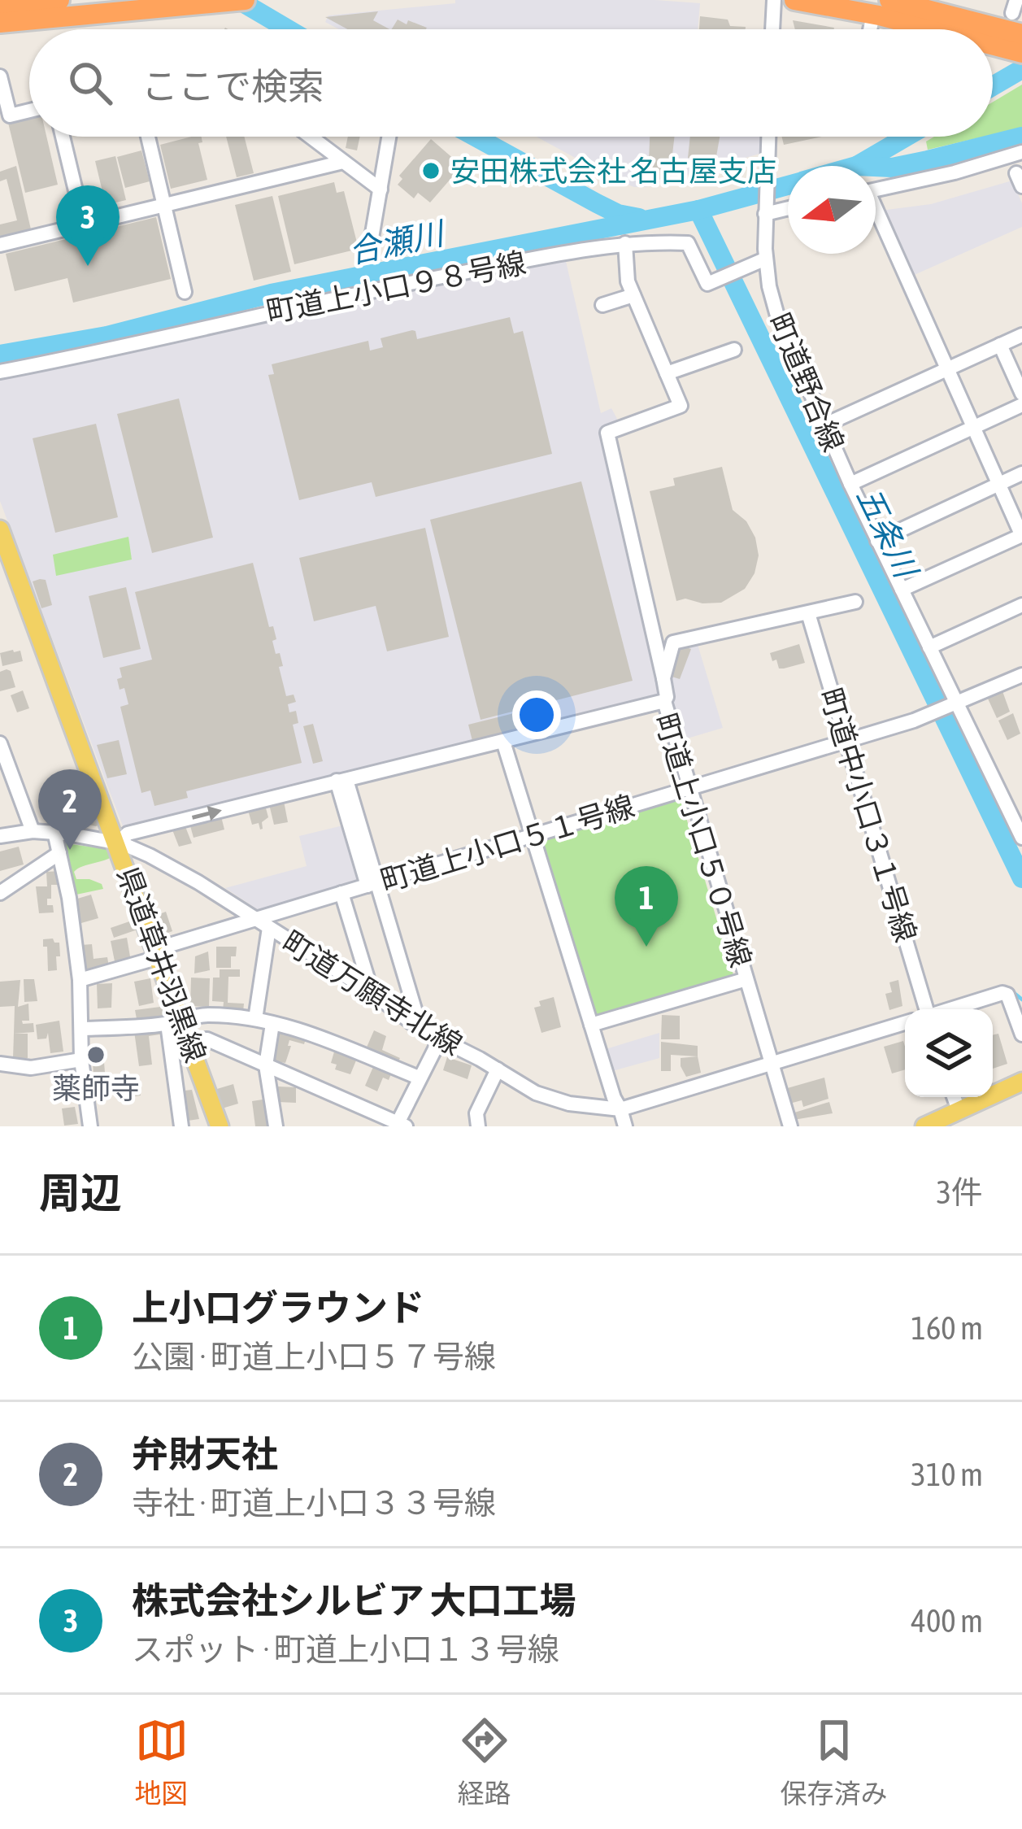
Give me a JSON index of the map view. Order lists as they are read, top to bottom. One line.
{"streets":{"main road":["県道草井羽黒線"],"street":["町道上小口９８号線","町道野合線","町道中小口３１号線","町道上小口５０号線","町道上小口５１号線","町道万願寺北線"]},"crossings":[["町道上小口９８号線","町道野合線"],["町道野合線","町道上小口５１号線"],["町道中小口３１号線","町道上小口５１号線"],["町道上小口５０号線","町道上小口５１号線"],["町道上小口５０号線","県道草井羽黒線"],["町道上小口５０号線","町道万願寺北線"],["町道上小口５１号線","県道草井羽黒線"],["町道上小口５１号線","町道万願寺北線"],["県道草井羽黒線","町道万願寺北線"]],"water":["合瀬川","五条川"],"places":["安田株式会社 名古屋支店","薬師寺"],"north":"left","page":{"search":"ここで検索","pins":["3","2","1"],"heading":["周辺","3件"],"list":[{"mark":"1","name":"上小口グラウンド","note":"公園 · 町道上小口５７号線","value":"160 m"},{"mark":"2","name":"弁財天社","note":"寺社 · 町道上小口３３号線","value":"310 m"},{"mark":"3","name":"株式会社シルビア 大口工場","note":"スポット · 町道上小口１３号線","value":"400 m"}],"nav":["地図","経路","保存済み"]}}
